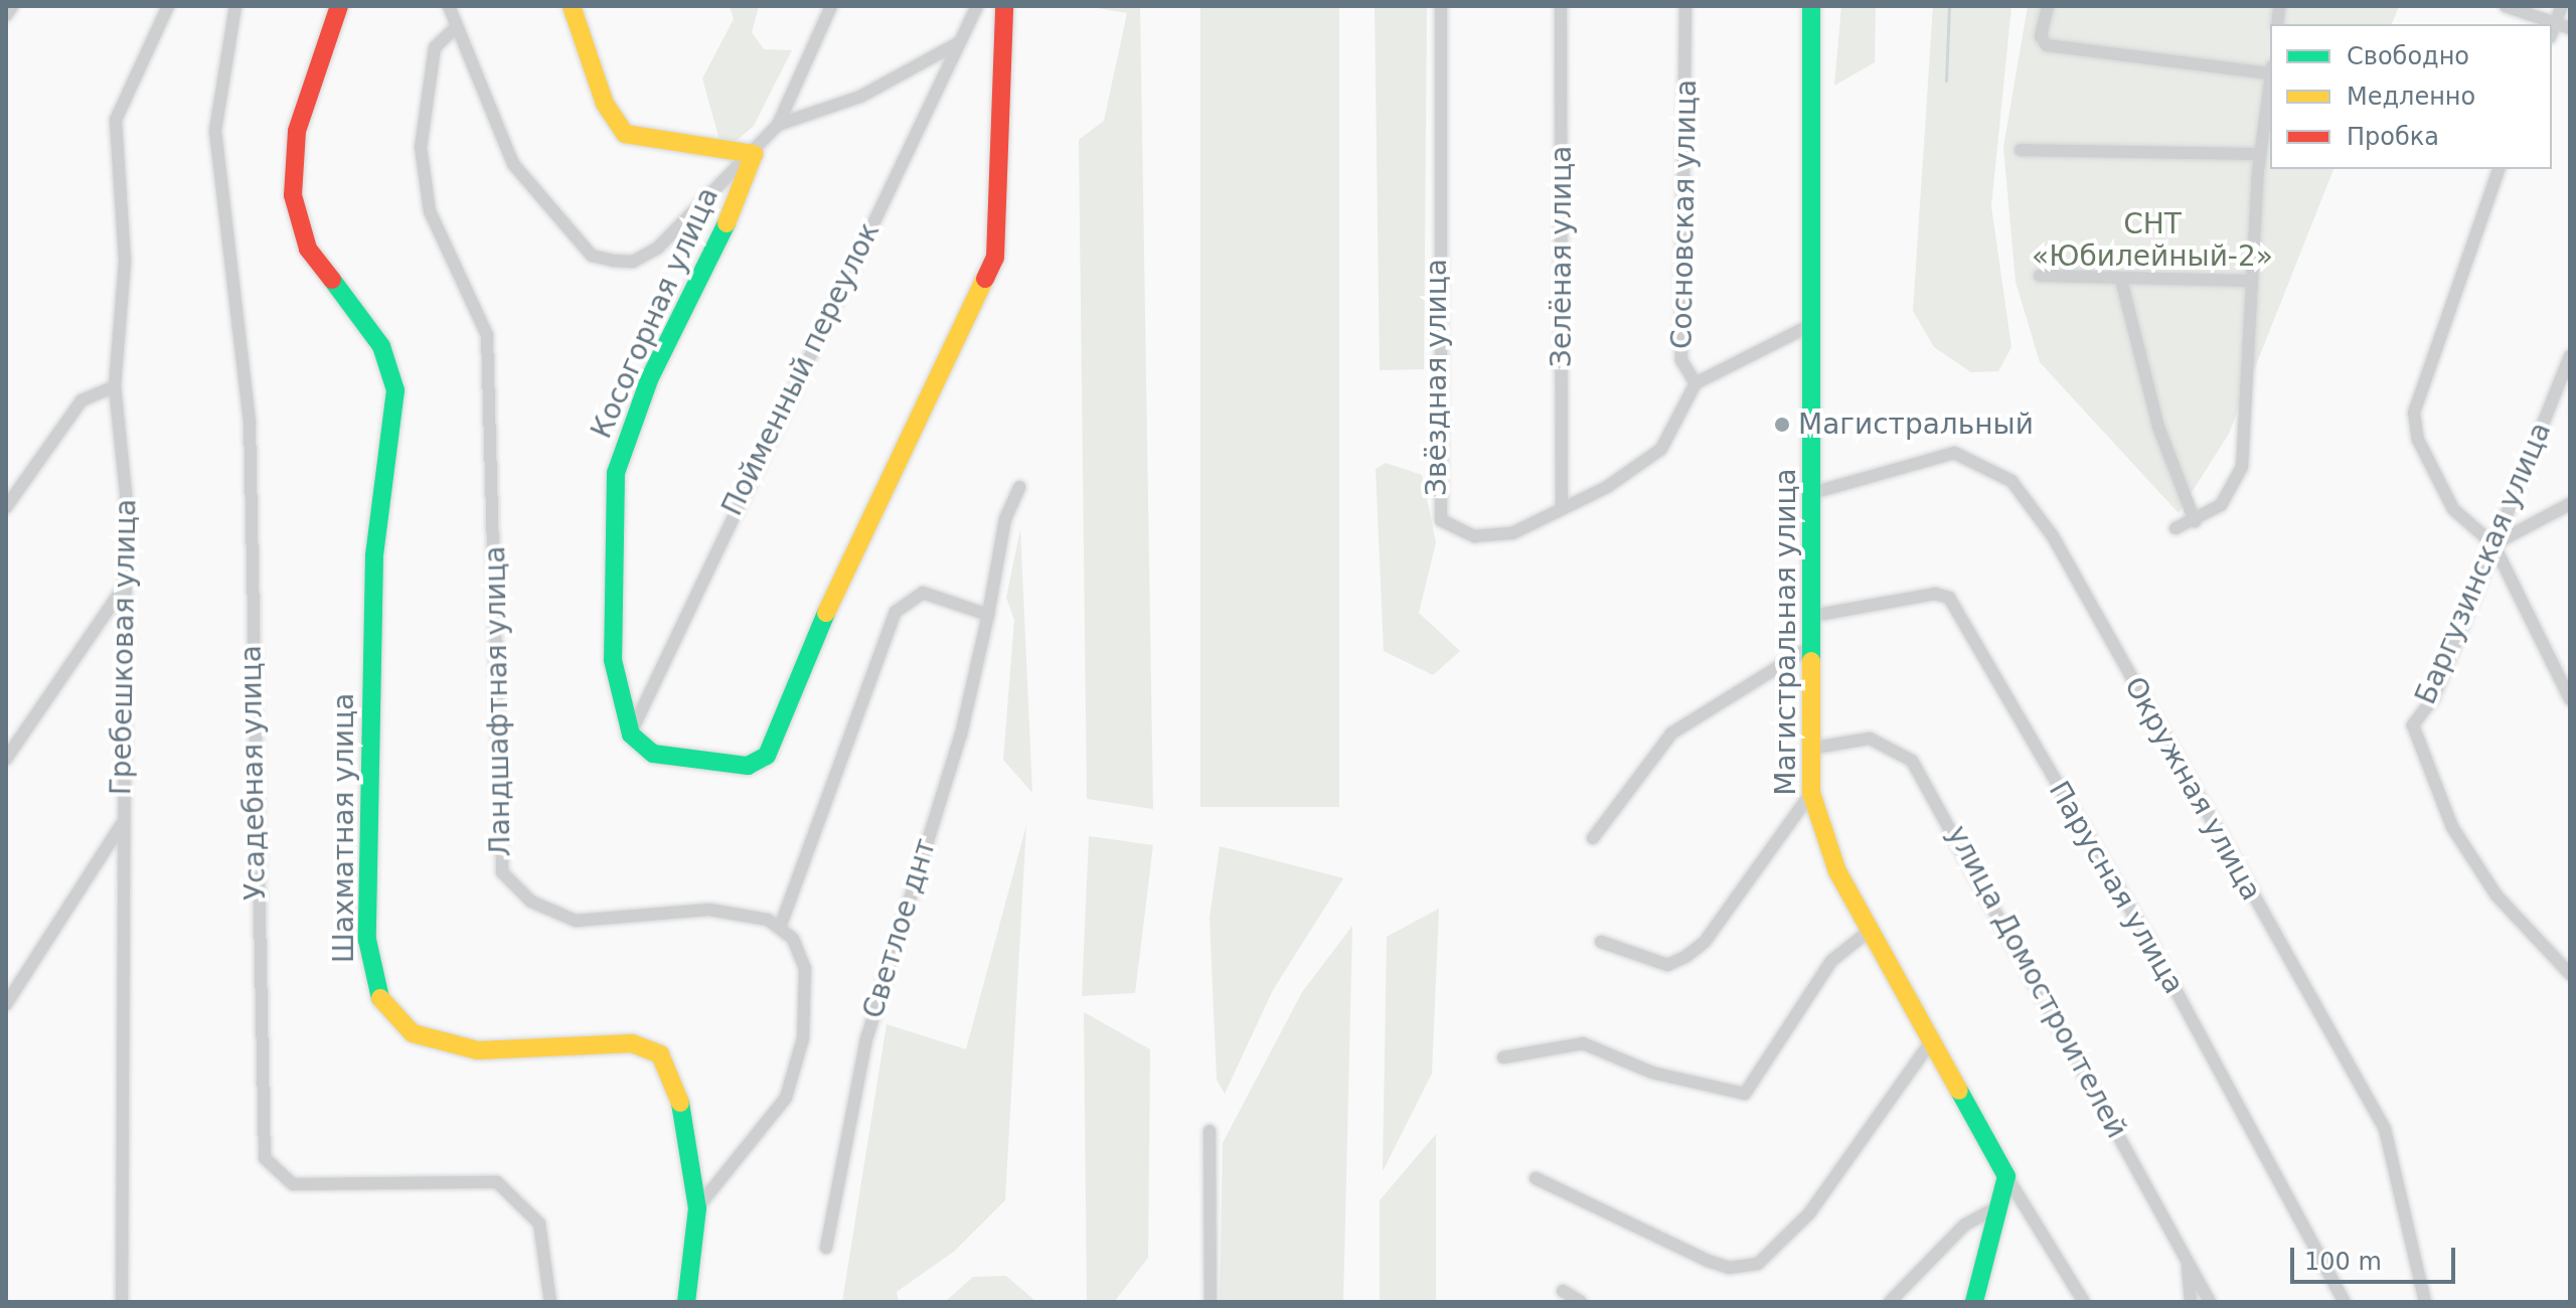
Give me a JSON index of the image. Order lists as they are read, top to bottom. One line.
{"streets":{"street":["Сосновская улица","Зелёная улица","Косогорная улица","Пойменный переулок","Звёздная улица","Баргузинская улица","Магистральная улица","Гребешковая улица","Ландшафтная улица","Усадебная улица","Окружная улица","Шахматная улица","Парусная улица","Светлое днт","улица Домостроителей"]},"crossings":[["Сосновская улица","Звёздная улица"],["Сосновская улица","Магистральная улица"],["Зелёная улица","Звёздная улица"],["Косогорная улица","Пойменный переулок"],["Магистральная улица","Окружная улица"],["Магистральная улица","Парусная улица"],["Магистральная улица","улица Домостроителей"]],"parks":["СНТ «Юбилейный-2»"],"places":["Магистральный"],"legend":["Свободно","Медленно","Пробка"],"scale_bar":"100 m"}
